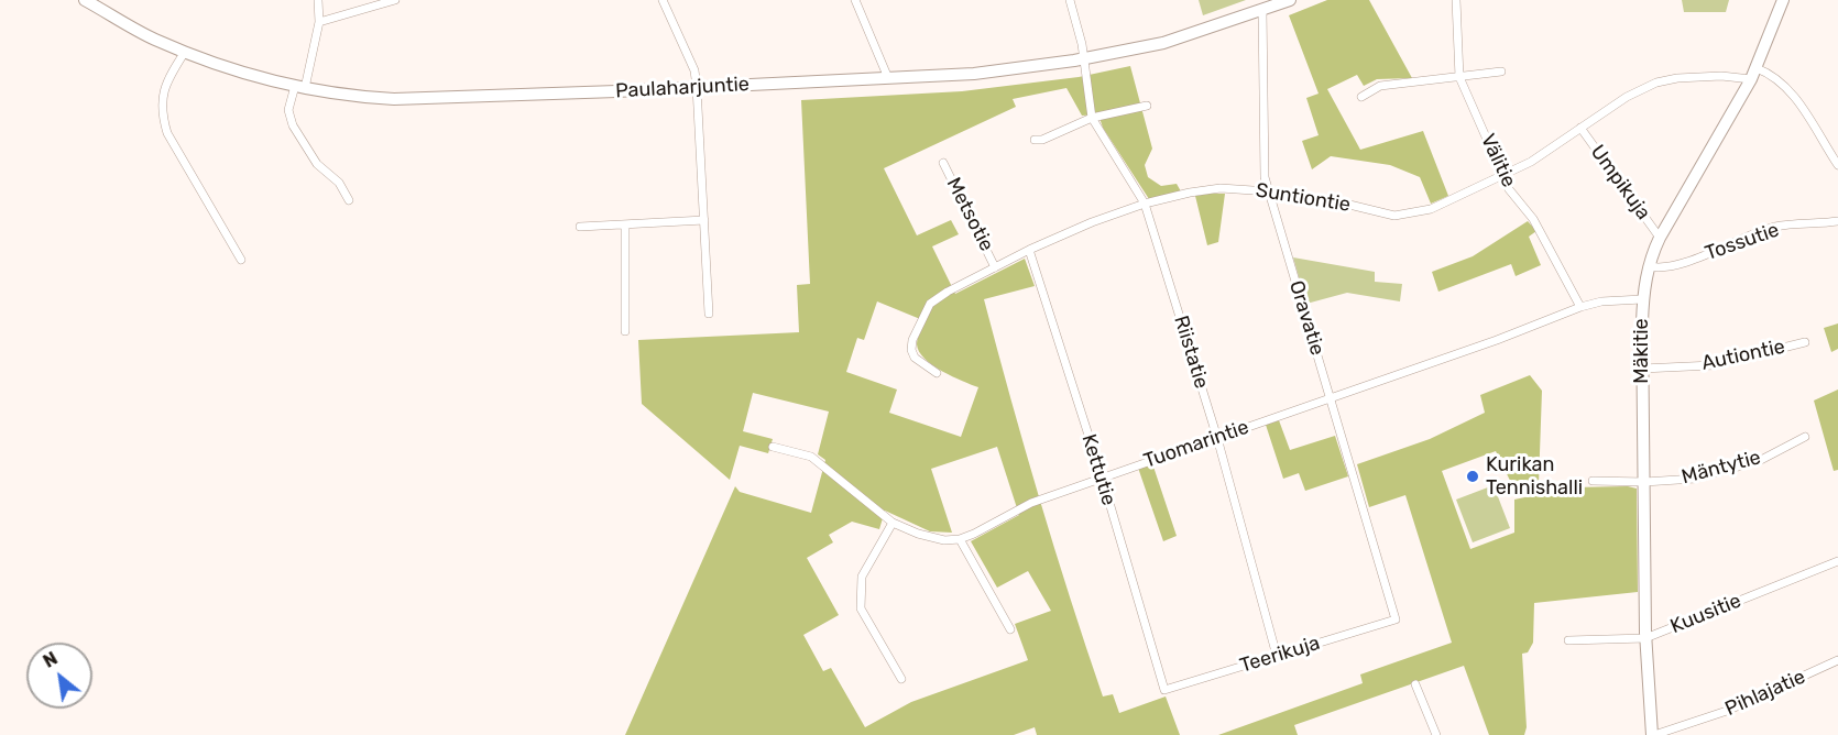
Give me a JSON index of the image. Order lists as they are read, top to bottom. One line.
{"streets":{"main road":["Paulaharjuntie","Mäkitie"],"street":["Välitie","Umpikuja","Suntiontie","Metsotie","Tossutie","Oravatie","Riistatie","Autiontie","Tuomarintie","Mäntytie","Kettutie","Kuusitie","Teerikuja","Pihlajatie"]},"crossings":[["Paulaharjuntie","Oravatie"],["Paulaharjuntie","Riistatie"],["Välitie","Suntiontie"],["Välitie","Tuomarintie"],["Umpikuja","Suntiontie"],["Umpikuja","Mäkitie"],["Suntiontie","Metsotie"],["Suntiontie","Oravatie"],["Suntiontie","Mäkitie"],["Suntiontie","Riistatie"],["Suntiontie","Kettutie"],["Tossutie","Mäkitie"],["Oravatie","Tuomarintie"],["Oravatie","Teerikuja"],["Mäkitie","Autiontie"],["Mäkitie","Tuomarintie"],["Mäkitie","Mäntytie"],["Mäkitie","Kuusitie"],["Mäkitie","Pihlajatie"],["Riistatie","Tuomarintie"],["Riistatie","Teerikuja"],["Tuomarintie","Kettutie"],["Kettutie","Teerikuja"]],"places":["Kurikan Tennishalli"],"north":"top left"}
